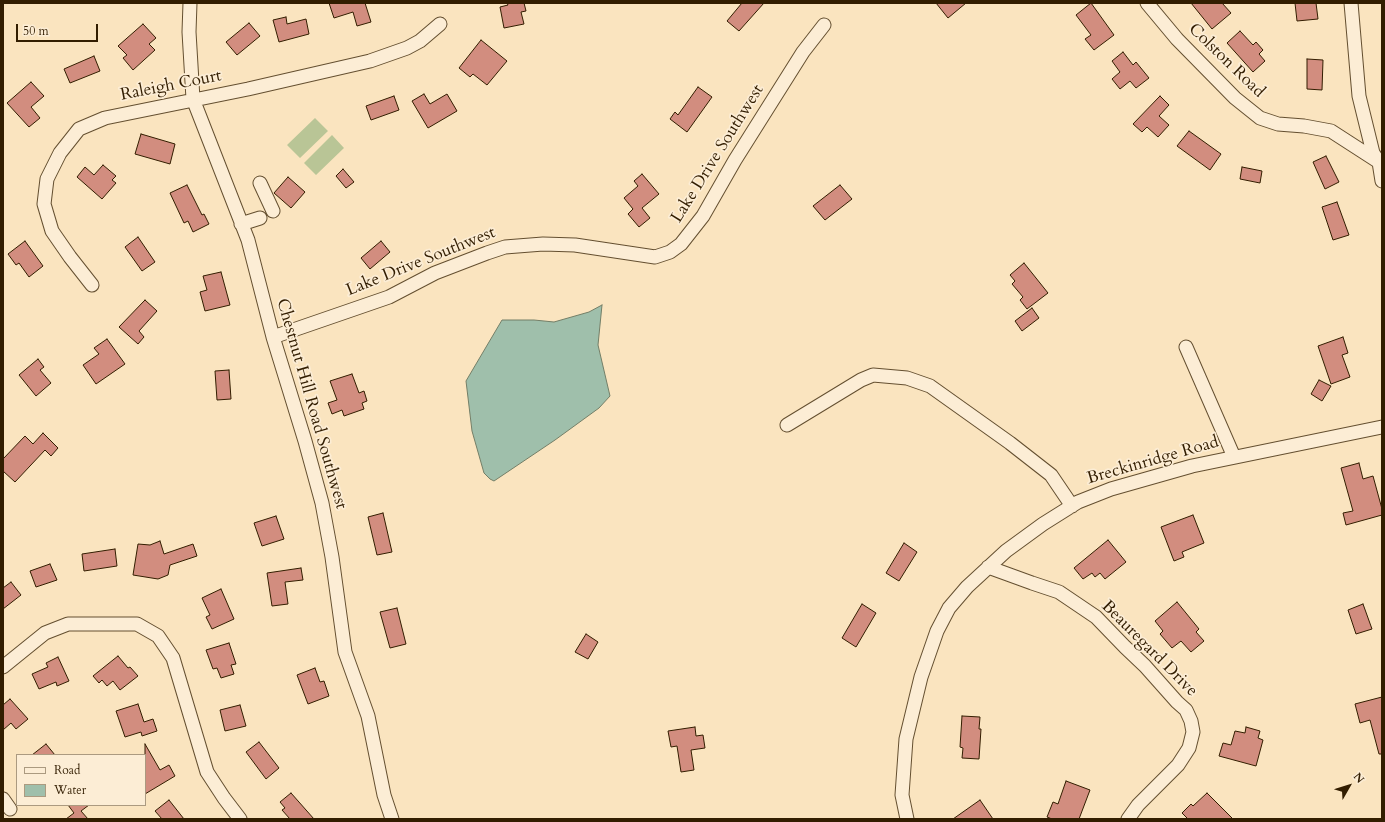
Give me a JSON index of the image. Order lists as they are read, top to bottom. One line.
{"streets":{"street":["Colston Road","Raleigh Court","Lake Drive Southwest","Chestnut Hill Road Southwest","Breckinridge Road","Beauregard Drive"]},"crossings":[["Raleigh Court","Chestnut Hill Road Southwest"],["Lake Drive Southwest","Chestnut Hill Road Southwest"],["Breckinridge Road","Beauregard Drive"]],"legend":["Road","Water"],"scale_bar":"50 m","north":"top right"}
